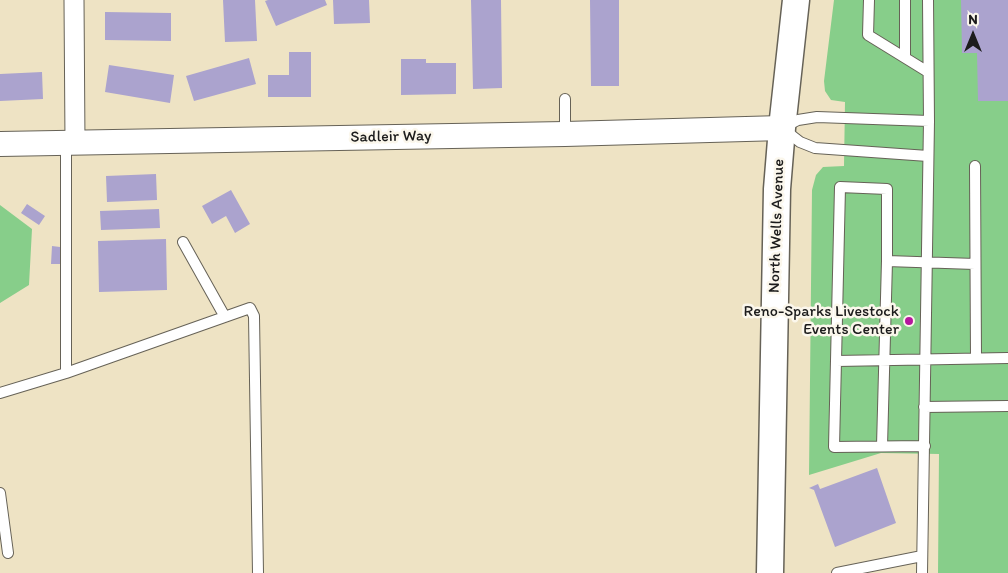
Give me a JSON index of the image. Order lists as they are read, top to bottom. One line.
{"streets":{"main road":["North Wells Avenue"],"street":["Sadleir Way"]},"crossings":[["Sadleir Way","North Wells Avenue"]],"places":["Reno-Sparks Livestock Events Center"],"north":"top"}
